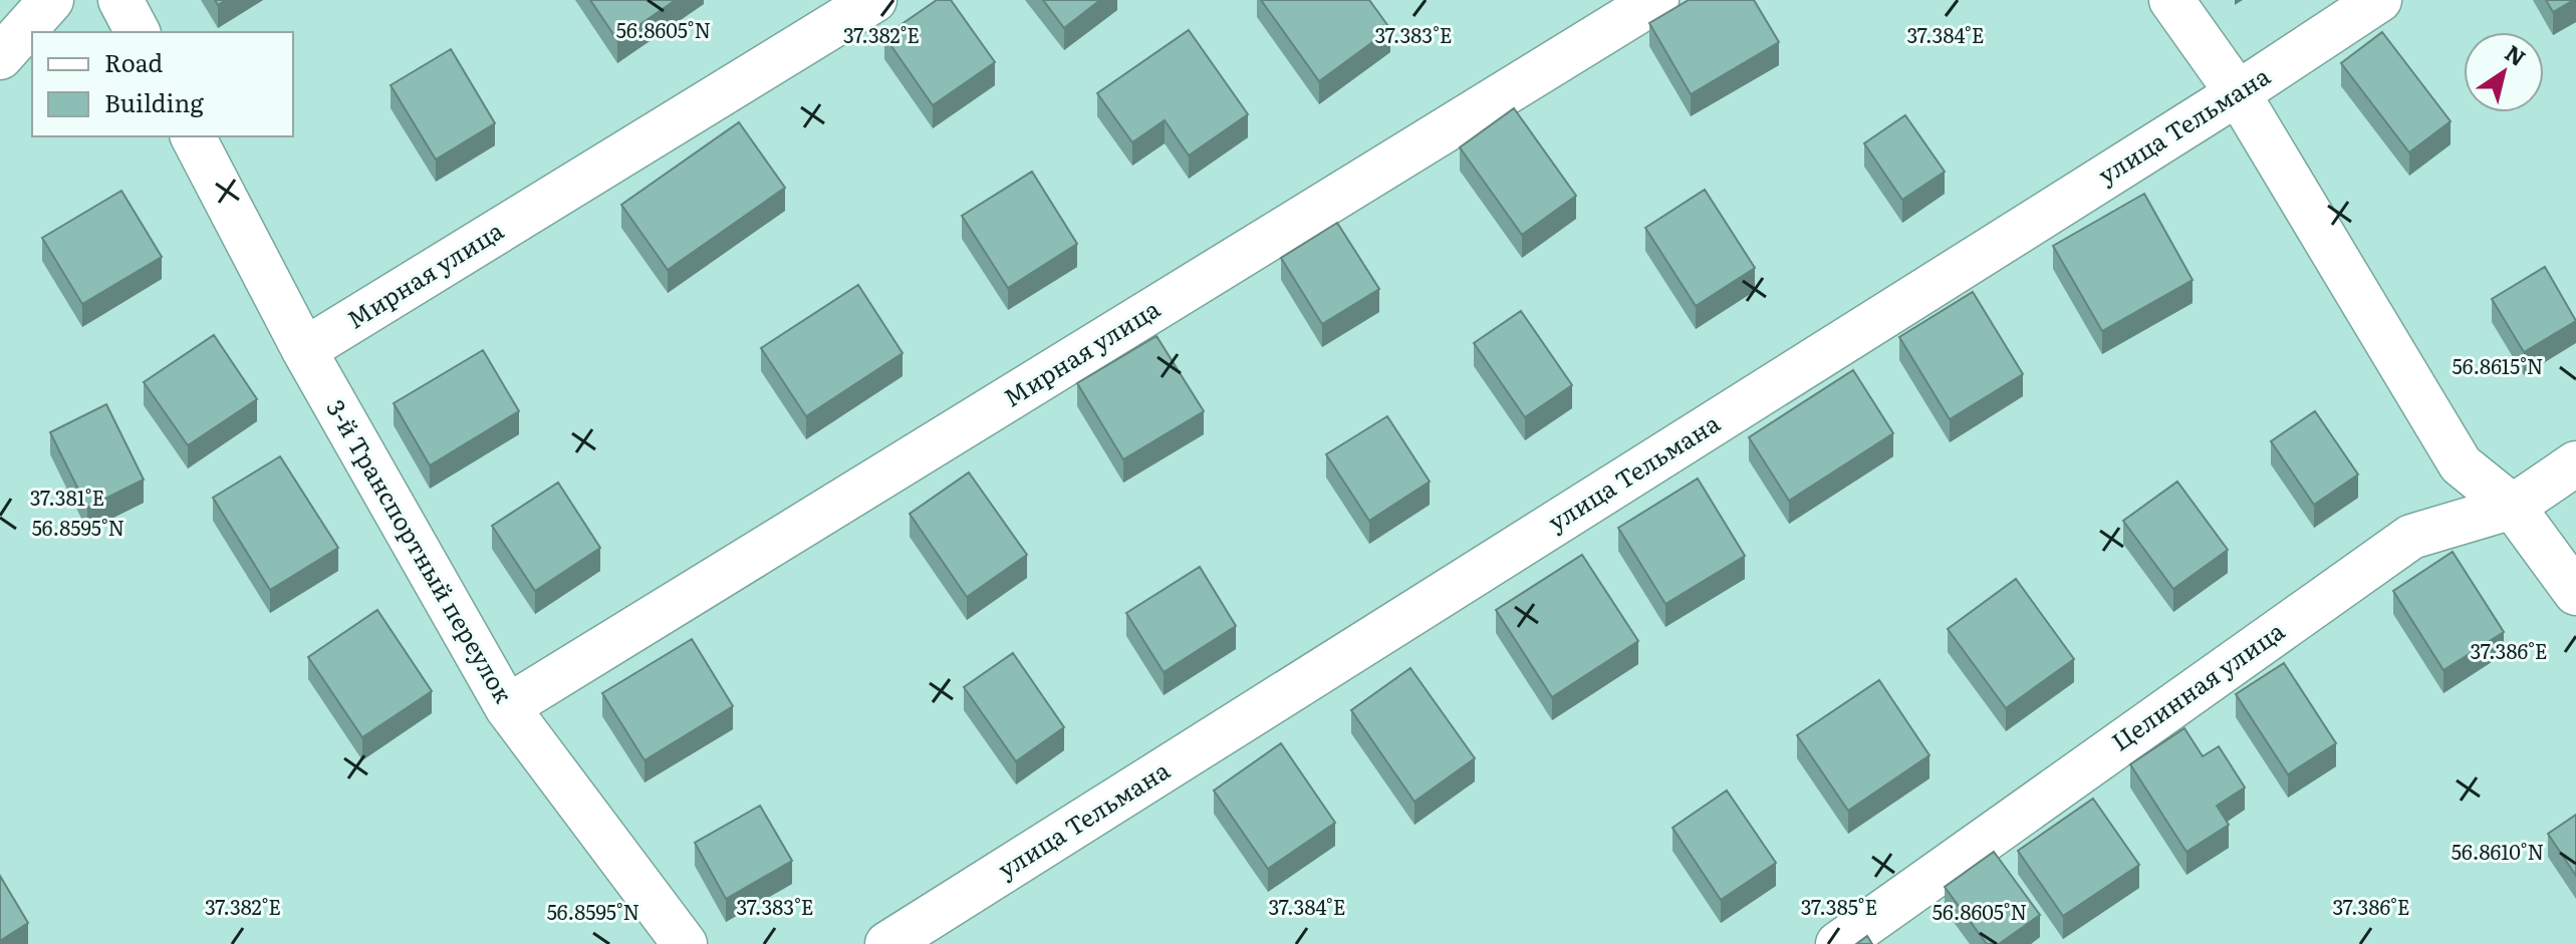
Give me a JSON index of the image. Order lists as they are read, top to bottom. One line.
{"streets":{"street":["улица Тельмана","Мирная улица","3-й Транспортный переулок","Целинная улица"]},"crossings":[["Мирная улица","3-й Транспортный переулок"]],"legend":["Road","Building"],"north":"top right","coordinates":["56.8605°N","37.382°E","37.383°E","37.384°E","56.8615°N","37.381°E","56.8595°N","37.386°E","56.8610°N","37.385°E"]}
